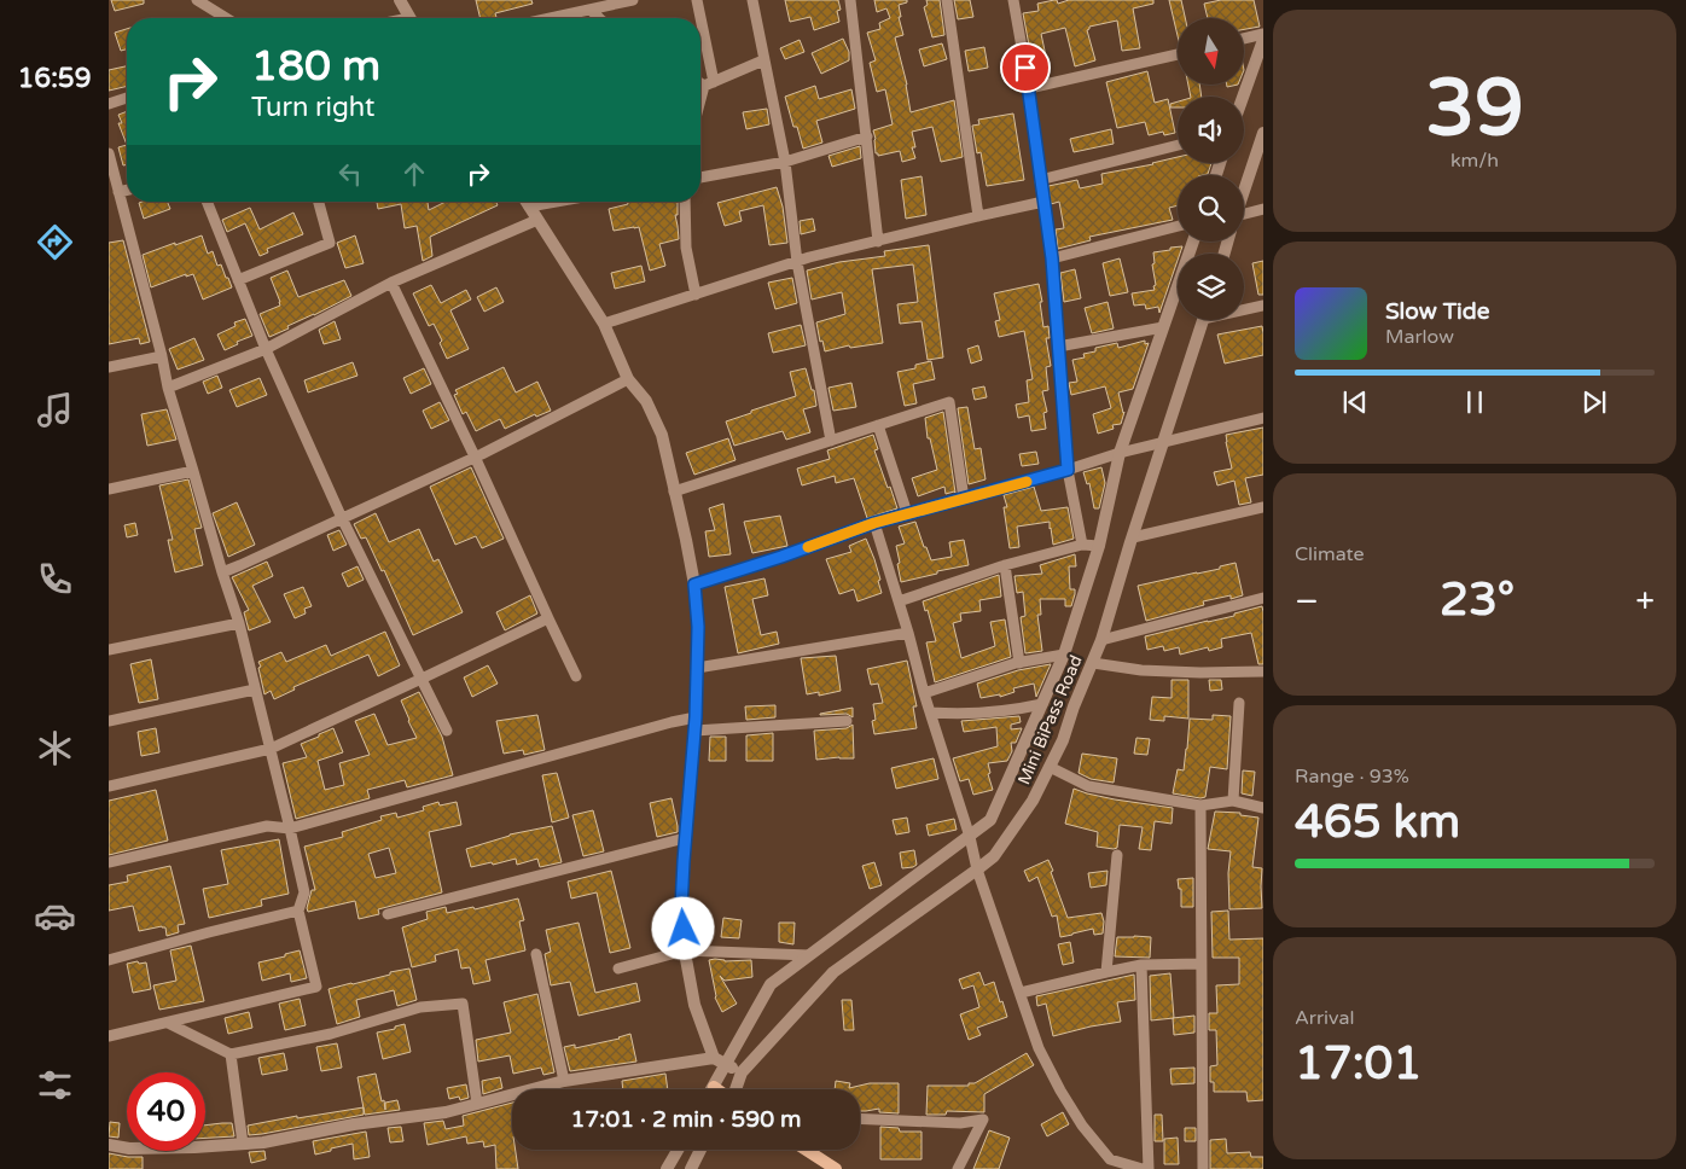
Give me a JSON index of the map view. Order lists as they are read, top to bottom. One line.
{"streets":{"street":["Mini BiPass Road"]},"north":"bottom","page":{"tabs":"16:59","tile":[["39","km/h"],"Climate",["Range · 93%","465 km"],["Arrival","17:01"]],"turn":["180 m","Turn right"],"song":["Slow Tide","Marlow"],"heat":["−","23°","+"],"limit":"40","trip":"17:01 · 2 min · 590 m"}}
